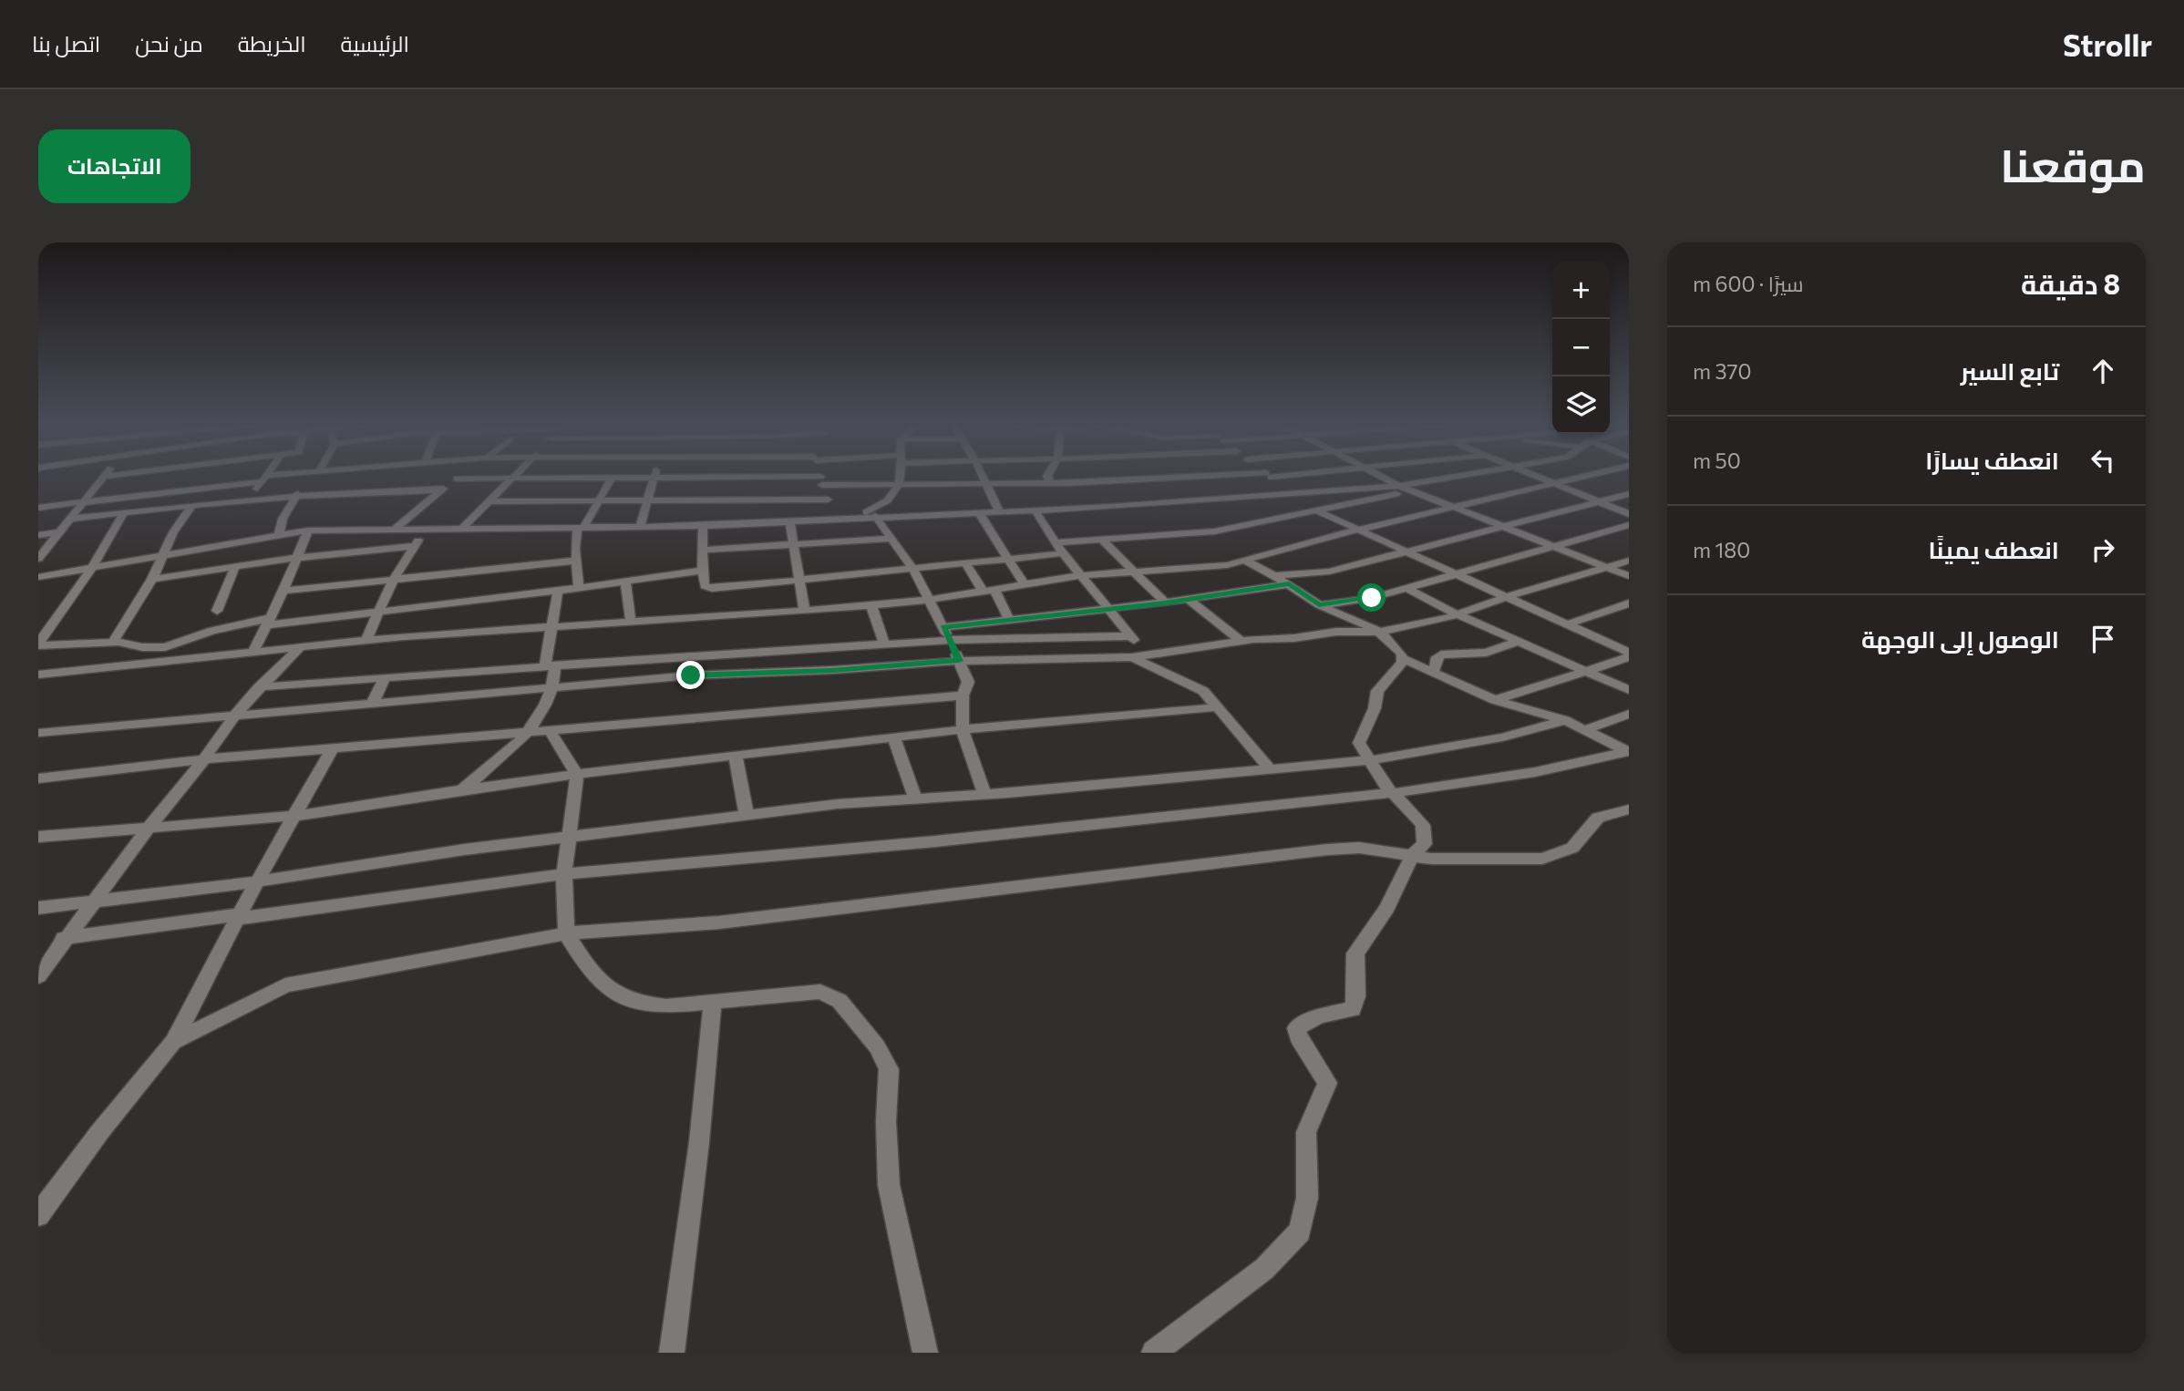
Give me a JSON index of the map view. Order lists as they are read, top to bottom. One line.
{"page":{"header":"Strollr","nav":["الرئيسية","الخريطة","من نحن","اتصل بنا"],"title":"موقعنا","buttons":"الاتجاهات","heading":["8 دقيقة","سيرًا · 600 m"],"map_buttons":["+","−"],"list":[["تابع السير","370 m"],["انعطف يسارًا","50 m"],["انعطف يمينًا","180 m"],"الوصول إلى الوجهة"]}}
